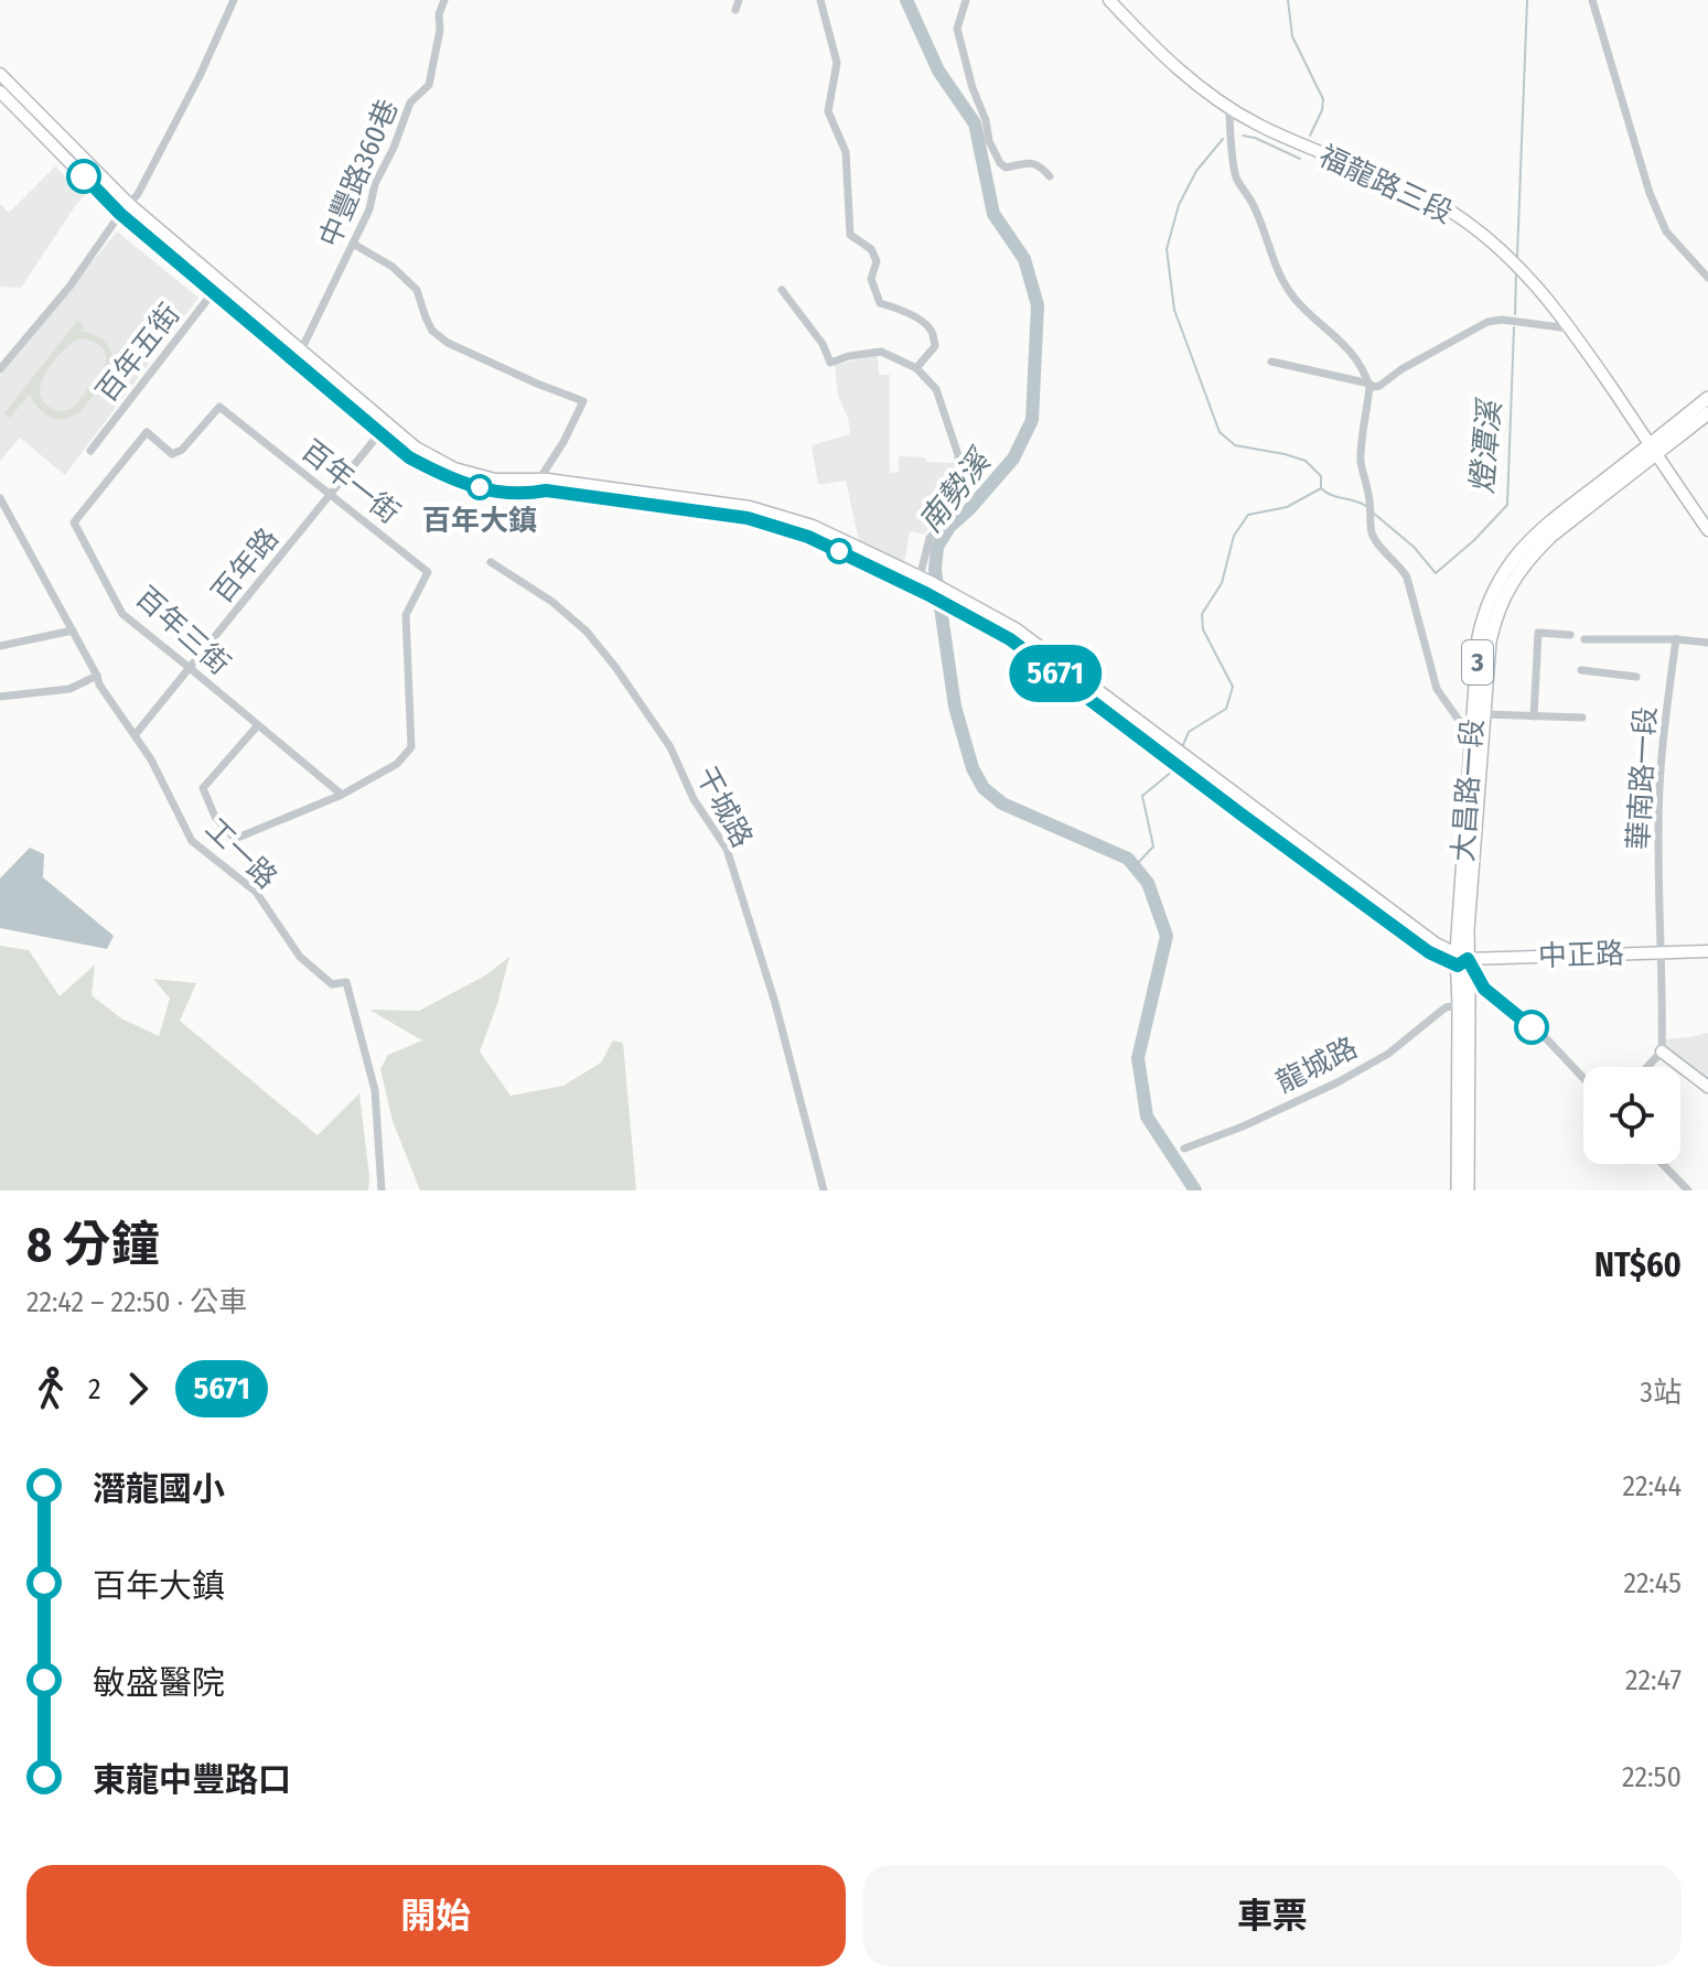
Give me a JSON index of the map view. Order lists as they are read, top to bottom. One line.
{"streets":{"main road":["福龍路三段","3","大昌路一段","中正路"],"street":["中豐路360巷","百年五街","百年一街","百年路","百年三街","華南路一段","干城路","工一路","龍城路"]},"crossings":[["福龍路三段","大昌路一段"],["百年一街","百年路"],["百年一街","百年三街"],["百年路","百年三街"],["百年路","工一路"],["3","大昌路一段"],["3","中正路"],["3","龍城路"],["華南路一段","中正路"],["大昌路一段","中正路"]],"water":["燈潭溪","南勢溪"],"places":["百年大鎮"],"lines":["bus line 5671"],"page":{"on_map":"5671","heading":["8 分鐘","22:42 – 22:50 · 公車","NT$60"],"legs":["2","5671","3站"],"list":[{"name":"潛龍國小","value":"22:44"},{"name":"百年大鎮","value":"22:45"},{"name":"敏盛醫院","value":"22:47"},{"name":"東龍中豐路口","value":"22:50"}],"buttons":["開始","車票"]}}
